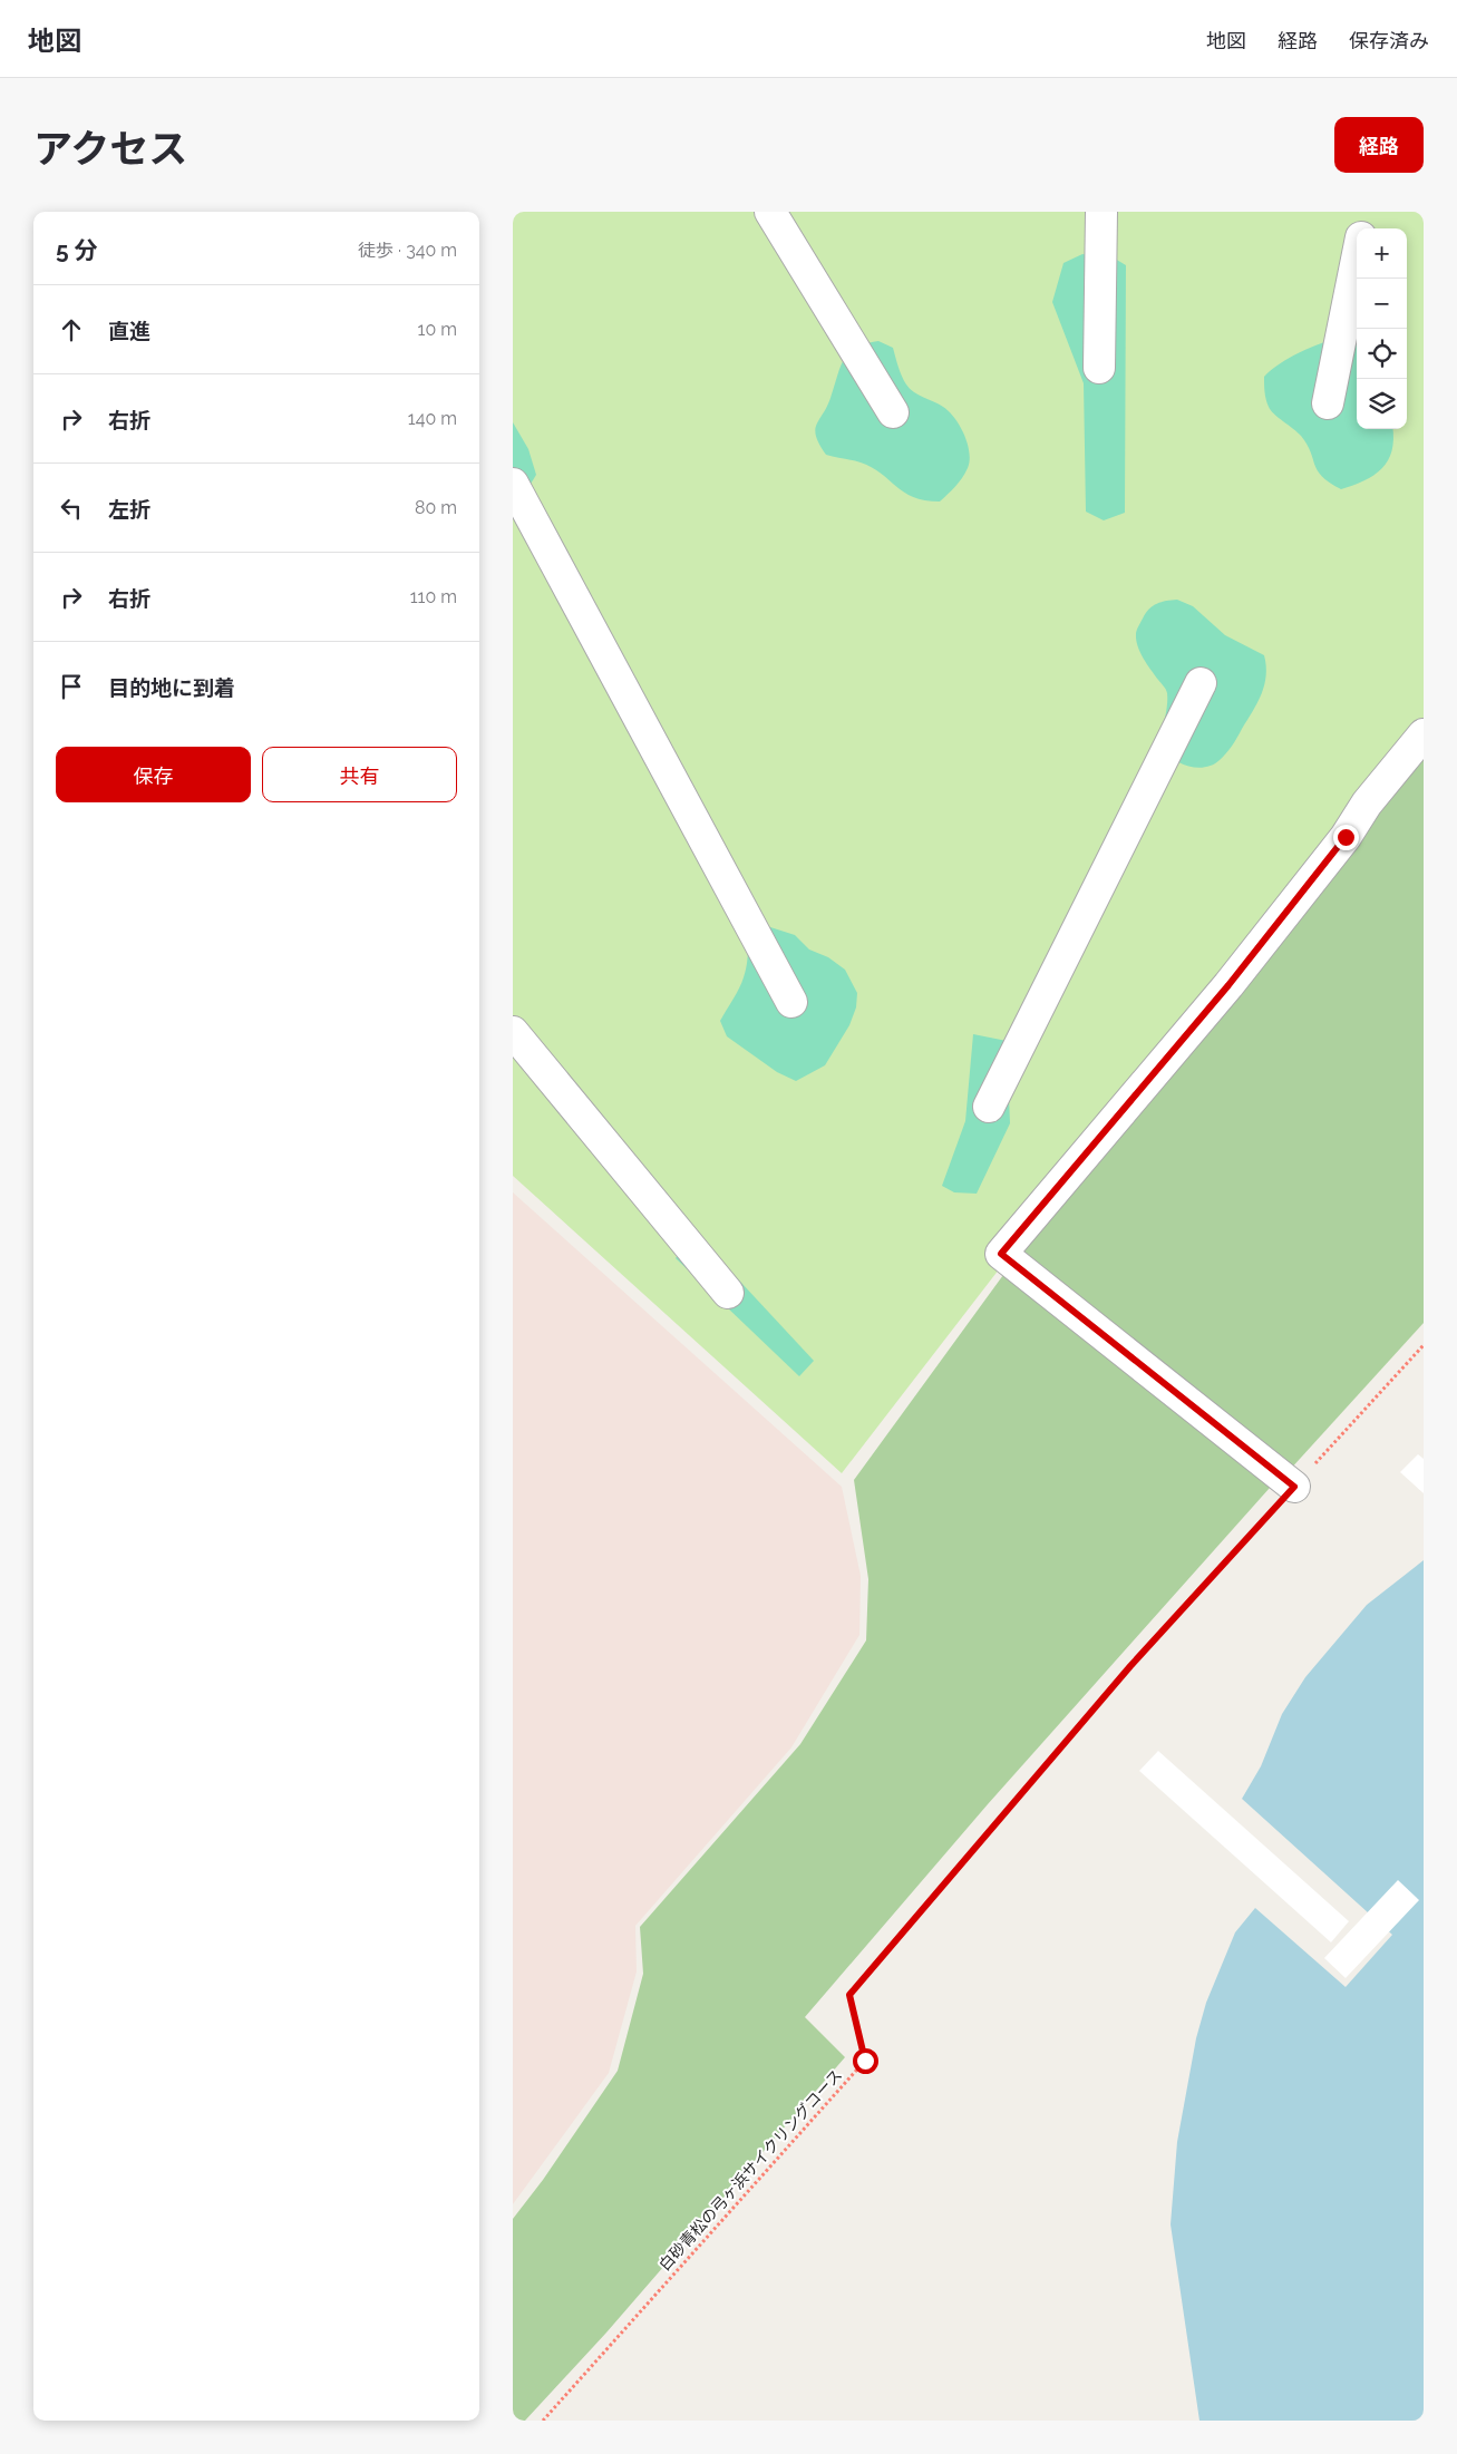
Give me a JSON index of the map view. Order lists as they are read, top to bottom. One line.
{"streets":{"path":["白砂青松の弓ヶ浜サイクリングコース"]},"page":{"header":"地図","nav":["地図","経路","保存済み"],"title":"アクセス","buttons":["経路",["保存","共有"]],"heading":["5 分","徒歩 · 340 m"],"map_buttons":["+","−"],"list":[["直進","10 m"],["右折","140 m"],["左折","80 m"],["右折","110 m"],"目的地に到着"]}}
